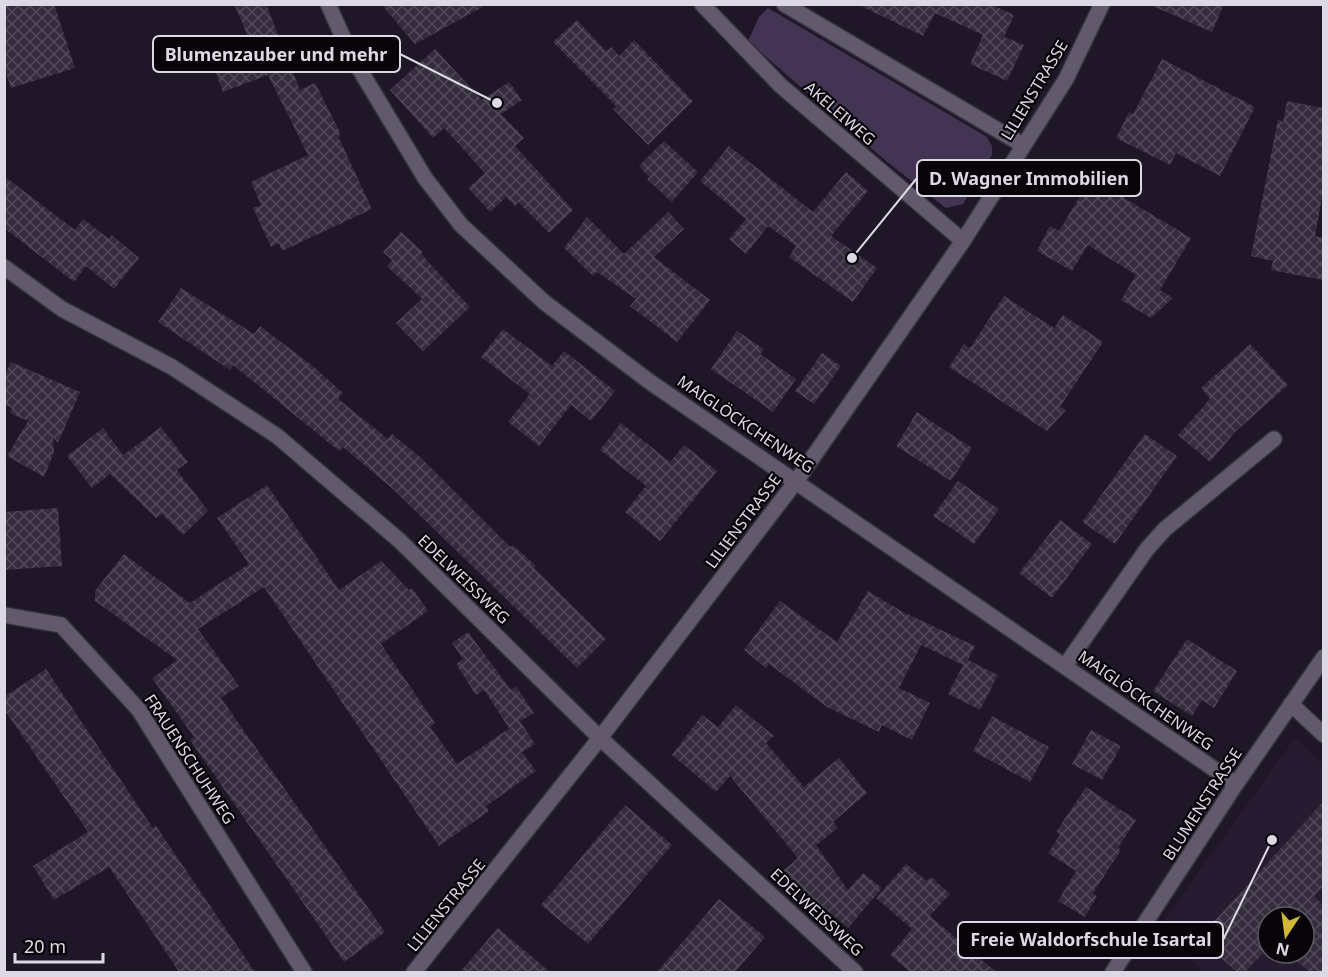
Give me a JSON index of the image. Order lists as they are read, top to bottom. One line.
{"streets":{"street":["LILIENSTRASSE","AKELEIWEG","MAIGLÖCKCHENWEG","EDELWEISSWEG","FRAUENSCHUHWEG","BLUMENSTRASSE"]},"crossings":[["LILIENSTRASSE","AKELEIWEG"],["LILIENSTRASSE","MAIGLÖCKCHENWEG"],["LILIENSTRASSE","EDELWEISSWEG"],["MAIGLÖCKCHENWEG","BLUMENSTRASSE"]],"places":["Blumenzauber und mehr","D. Wagner Immobilien","Freie Waldorfschule Isartal"],"scale_bar":"20 m","north":"bottom"}
